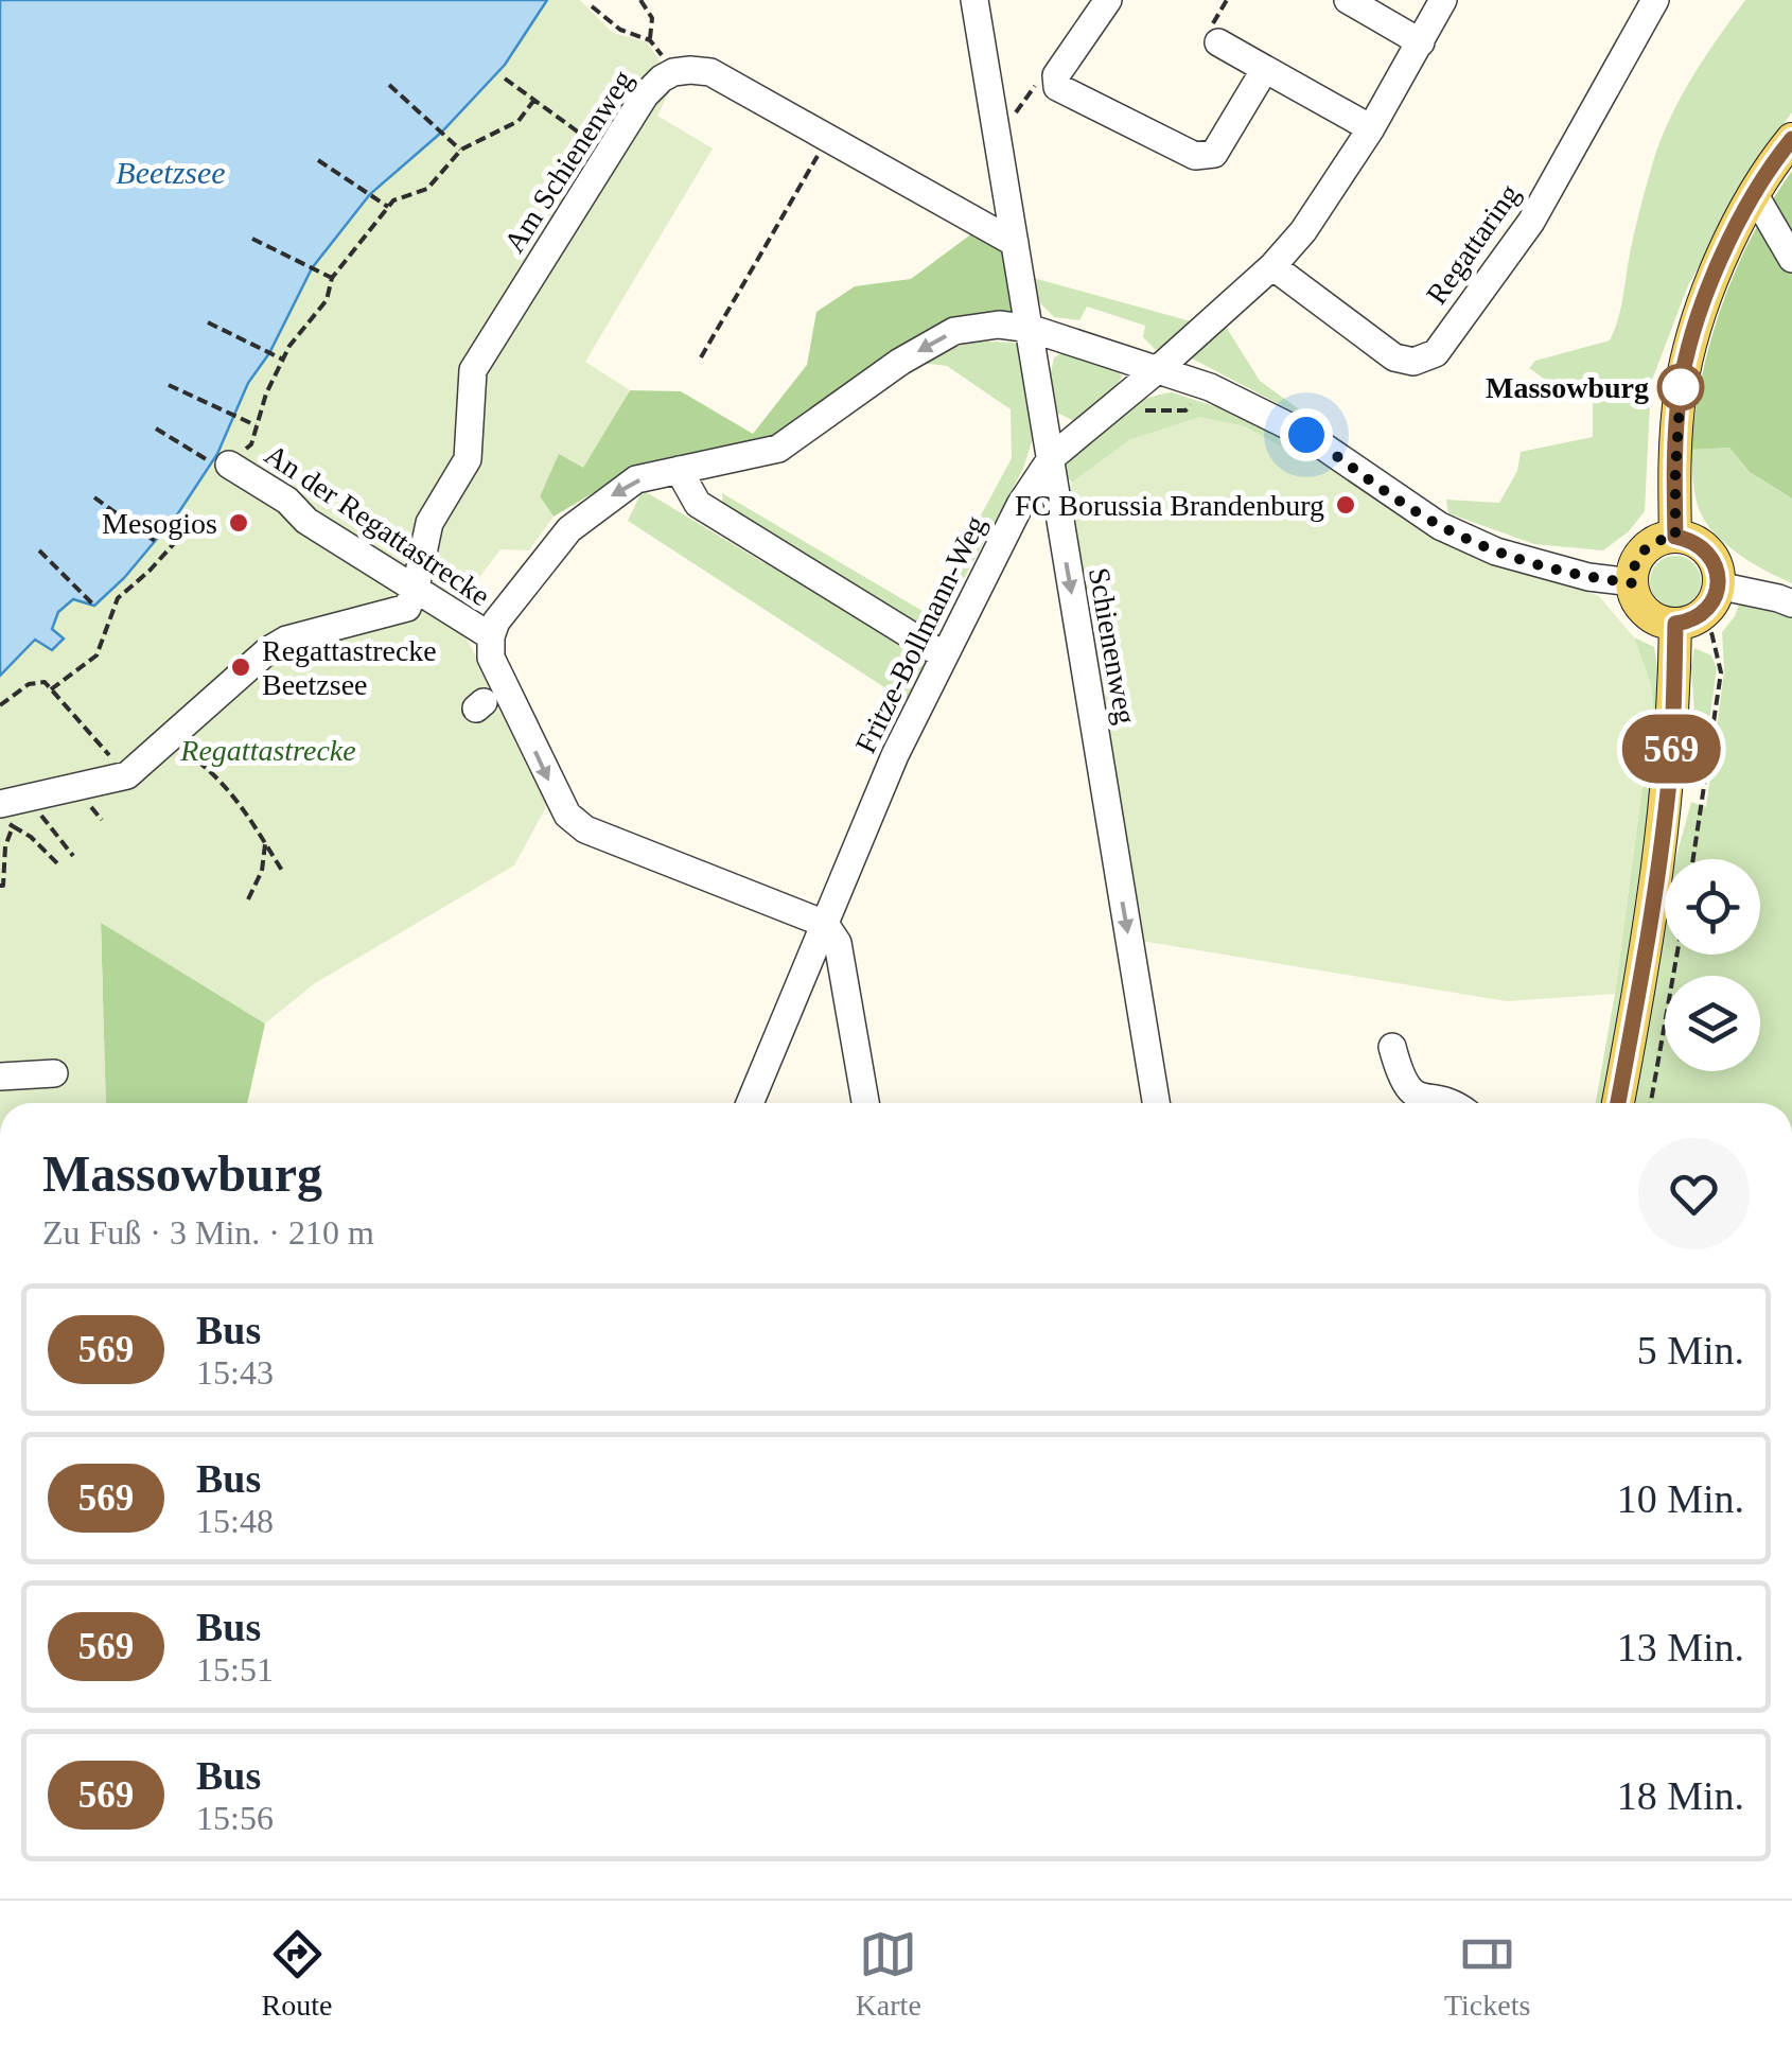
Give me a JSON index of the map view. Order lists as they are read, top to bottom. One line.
{"streets":{"street":["Am Schienenweg","Regattaring","An der Regattastrecke","Fritze-Bollmann-Weg","Schienenweg"]},"crossings":[["Am Schienenweg","An der Regattastrecke"],["Am Schienenweg","Schienenweg"],["Regattaring","Fritze-Bollmann-Weg"],["An der Regattastrecke","Fritze-Bollmann-Weg"],["An der Regattastrecke","Schienenweg"],["Fritze-Bollmann-Weg","Schienenweg"]],"one_way":["Schienenweg"],"water":["Beetzsee"],"parks":["Regattastrecke"],"places":["Massowburg","FC Borussia Brandenburg","Mesogios","Regattastrecke Beetzsee"],"lines":["bus line 569"],"page":{"on_map":"569","heading":["Massowburg","Zu Fuß · 3 Min. · 210 m"],"list":[{"mark":"569","name":"Bus","note":"15:43","value":"5 Min."},{"mark":"569","name":"Bus","note":"15:48","value":"10 Min."},{"mark":"569","name":"Bus","note":"15:51","value":"13 Min."},{"mark":"569","name":"Bus","note":"15:56","value":"18 Min."}],"tabs":["Route","Karte","Tickets"]}}
